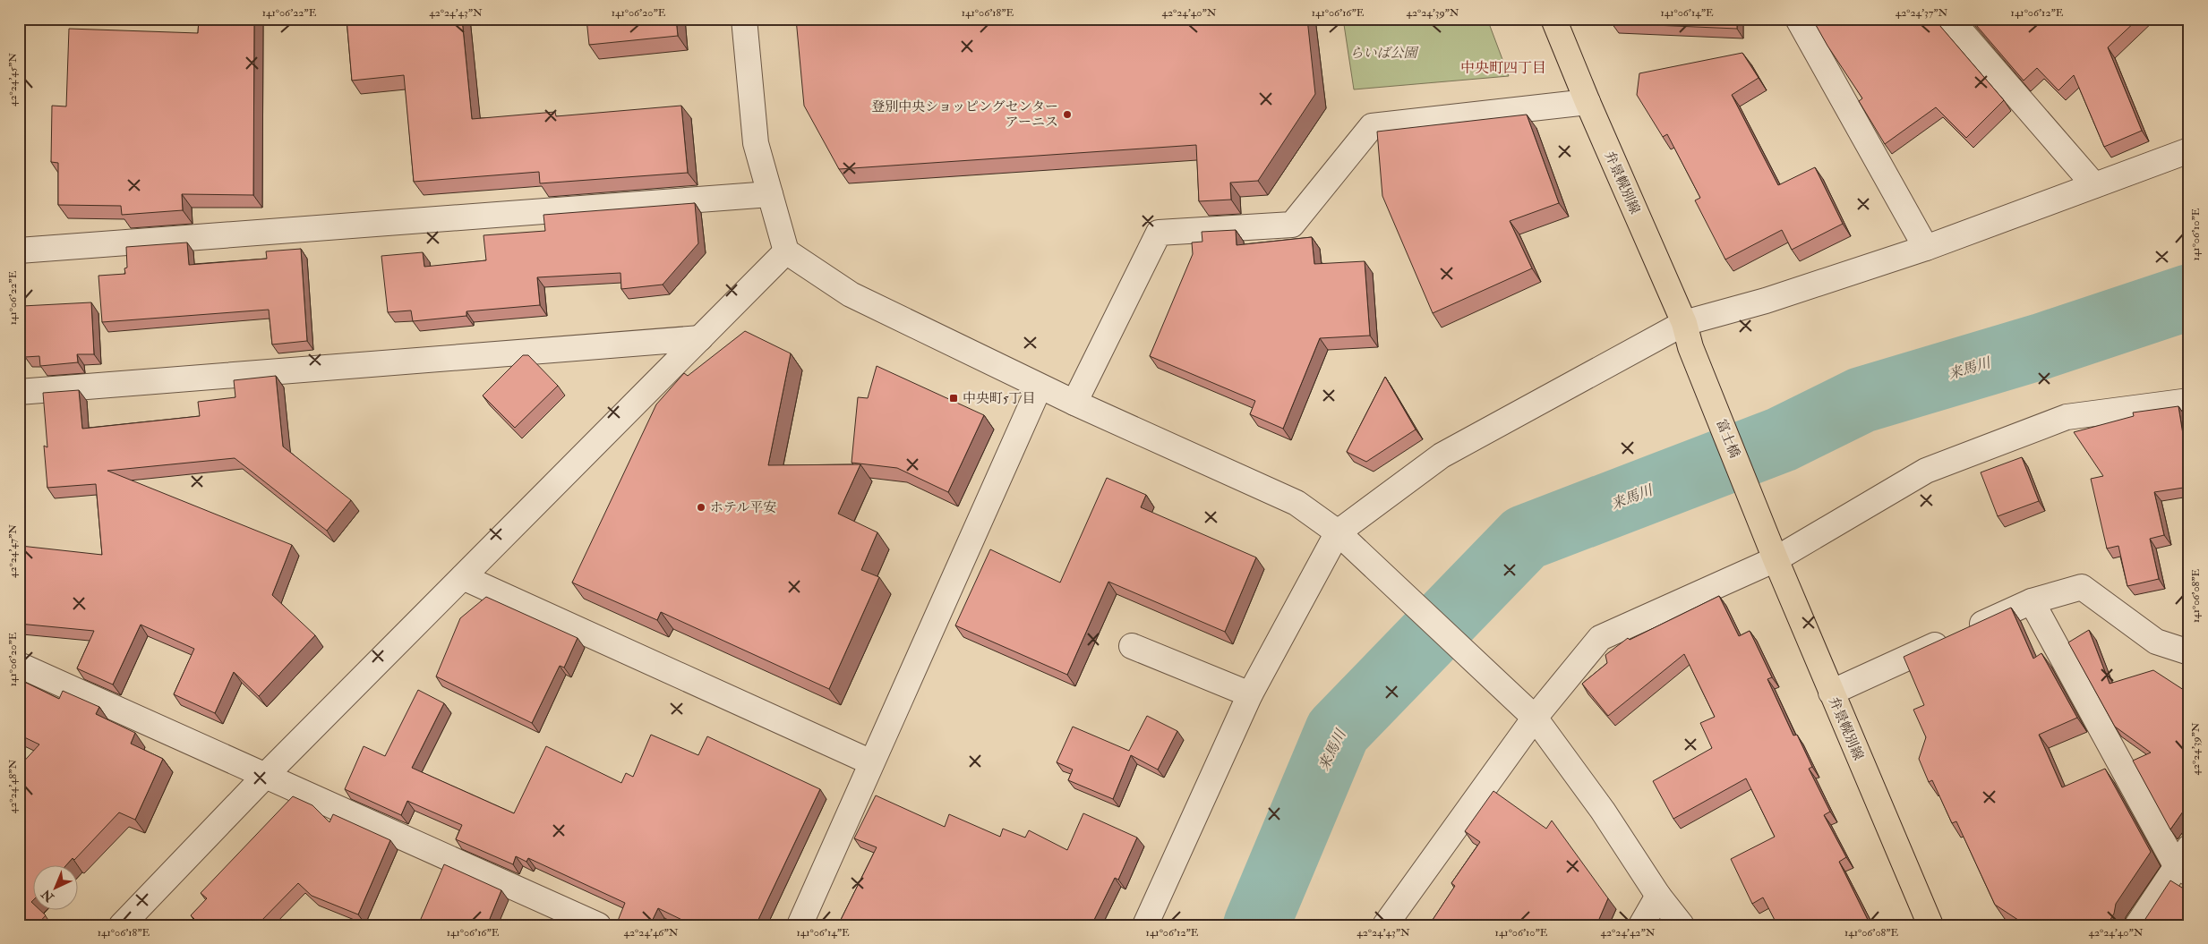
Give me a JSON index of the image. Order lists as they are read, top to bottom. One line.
{"streets":{"main road":["弁景幌別線","富士橋"]},"crossings":[["弁景幌別線","富士橋"]],"districts":["中央町四丁目"],"water":["来馬川"],"parks":["らいば公園"],"places":{"other":["登別中央ショッピングセンター アーニス","ホテル平安"],"transit":["中央町5丁目"]},"north":"bottom left","coordinates":["141°06'22\"E","42°24'43\"N","141°06'20\"E","141°06'18\"E","42°24'40\"N","141°06'16\"E","42°24'39\"N","141°06'14\"E","42°24'37\"N","141°06'12\"E","42°24'45\"N","141°06'10\"E","42°24'47\"N","141°06'08\"E","42°24'48\"N","42°24'46\"N","42°24'42\"N"]}
